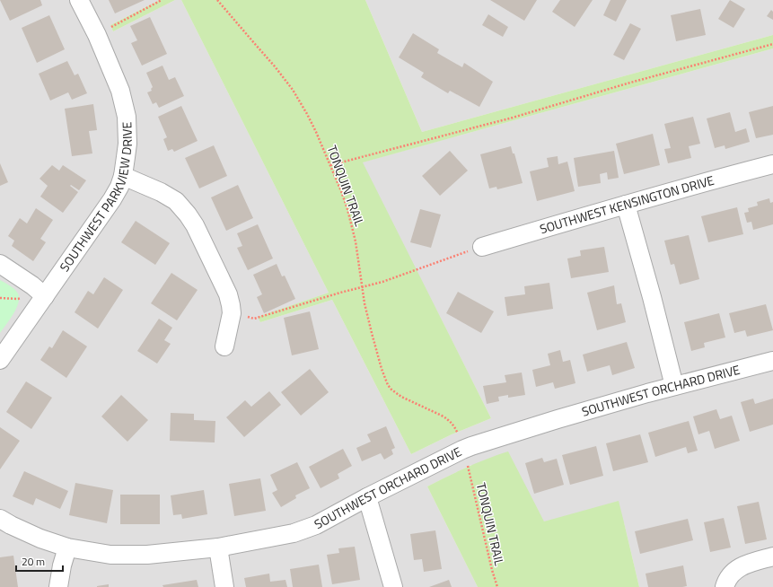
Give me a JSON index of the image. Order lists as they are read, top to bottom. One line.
{"streets":{"street":["SOUTHWEST PARKVIEW DRIVE","SOUTHWEST KENSINGTON DRIVE","SOUTHWEST ORCHARD DRIVE"],"path":["TONQUIN TRAIL"]},"scale_bar":"20 m"}
